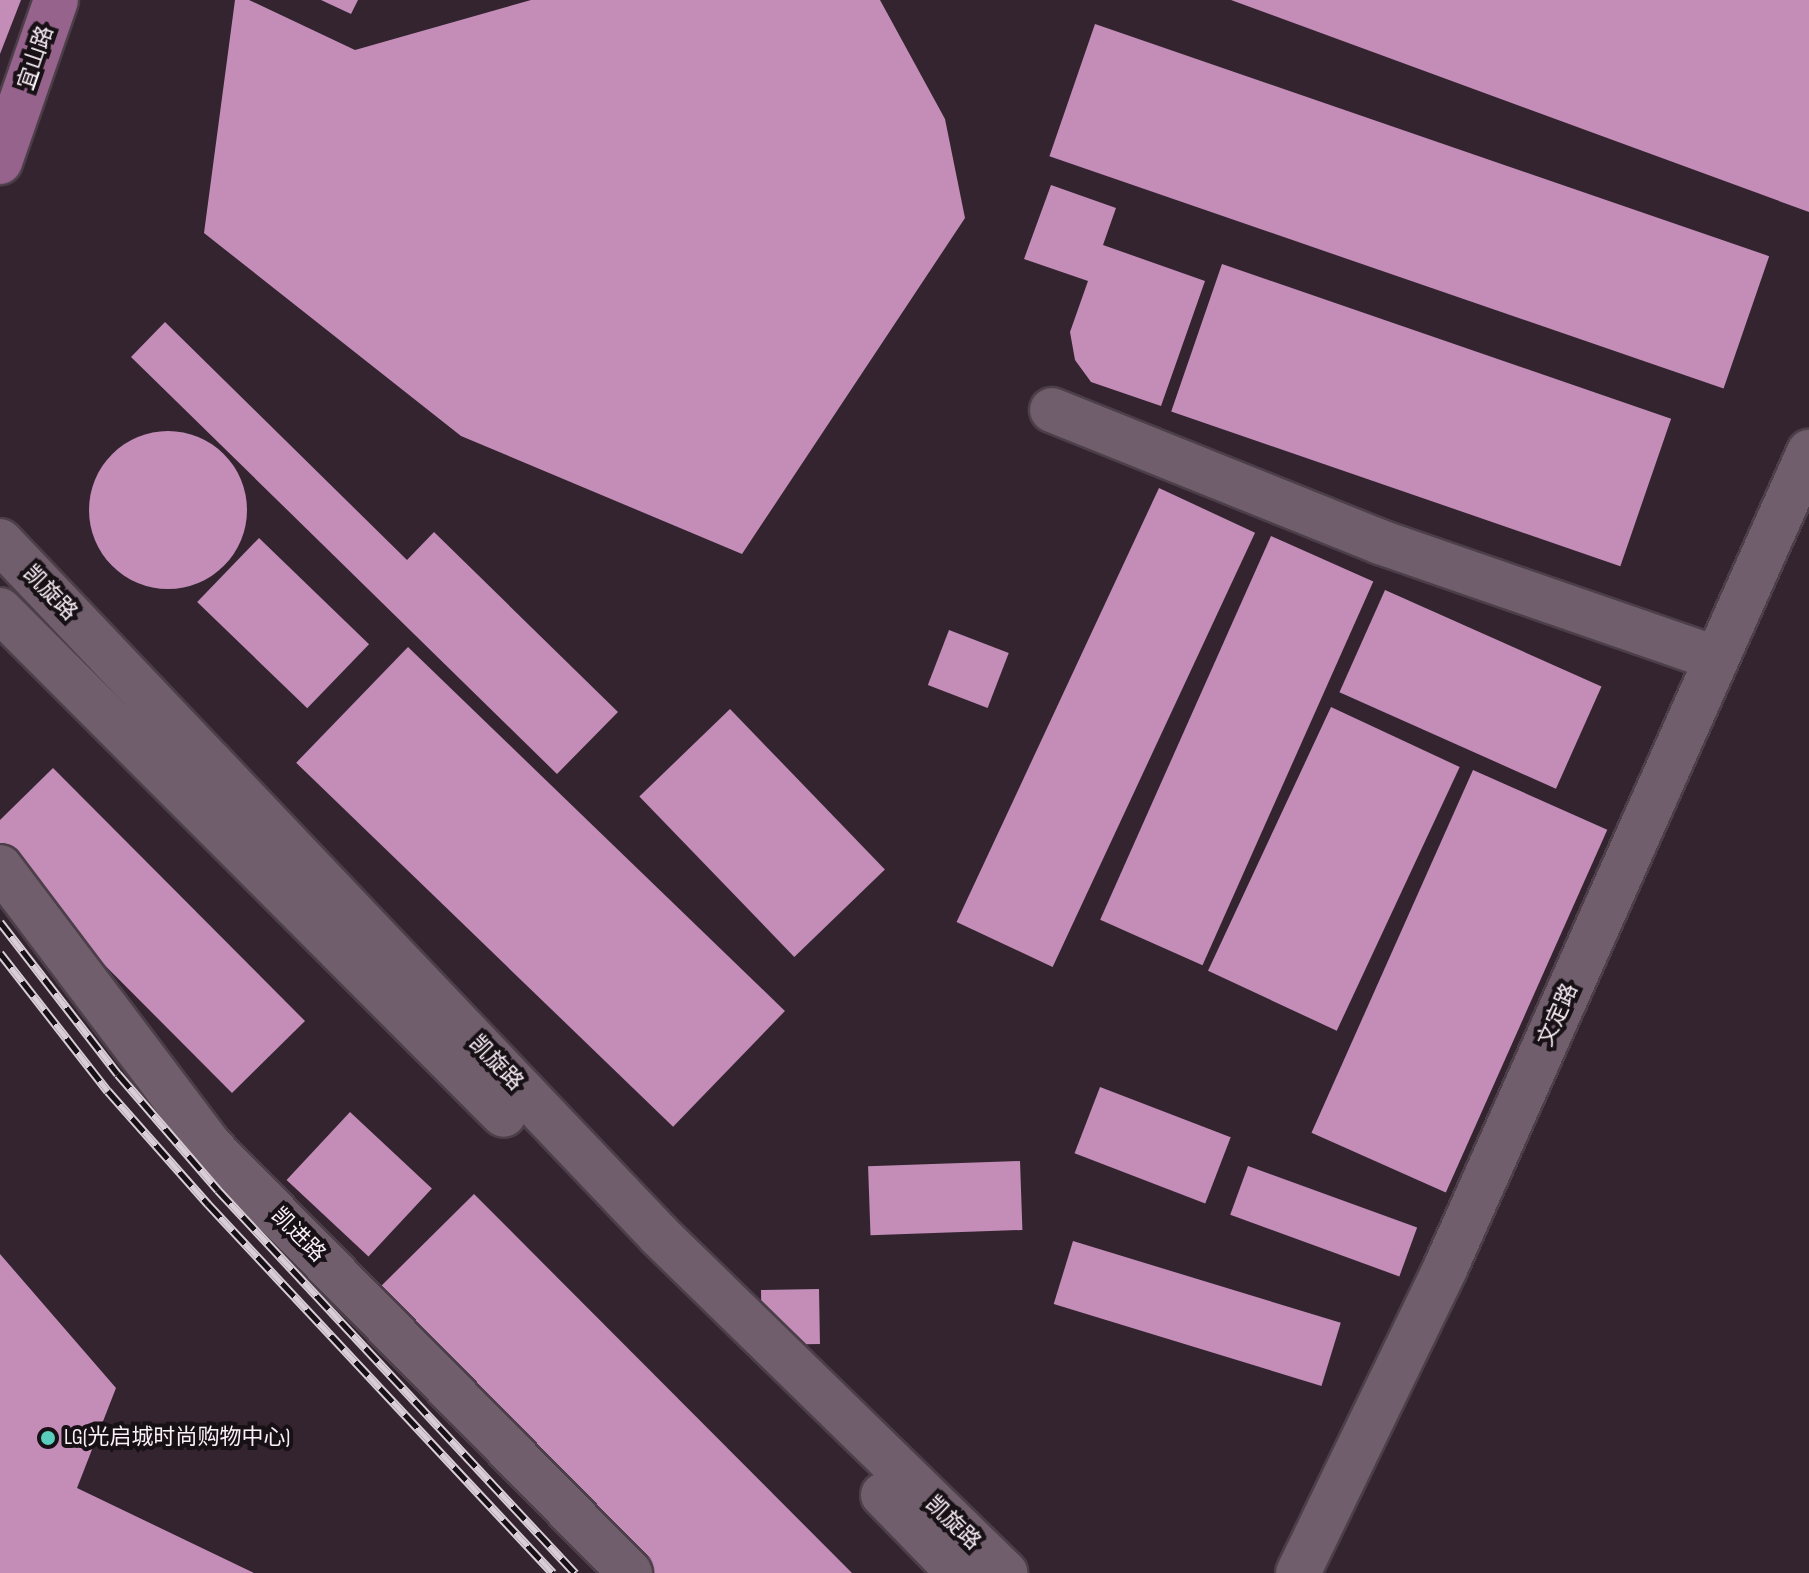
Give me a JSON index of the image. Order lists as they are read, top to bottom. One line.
{"streets":{"main road":["宜山路"],"street":["凯旋路","文定路","凯进路"]},"places":["LG(光启城时尚购物中心)"]}
